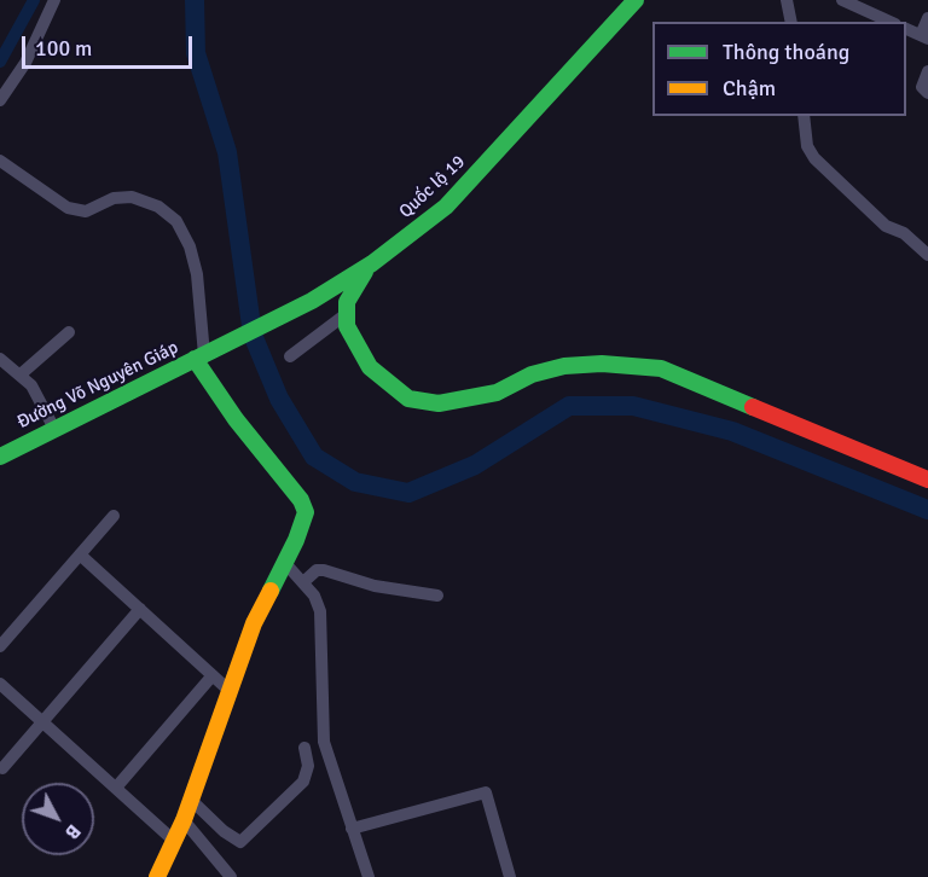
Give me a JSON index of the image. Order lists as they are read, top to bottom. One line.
{"streets":{"main road":["Quốc lộ 19","Đường Võ Nguyên Giáp"]},"crossings":[["Quốc lộ 19","Đường Võ Nguyên Giáp"]],"legend":["Thông thoáng","Chậm"],"scale_bar":"100 m","north":"bottom right"}
